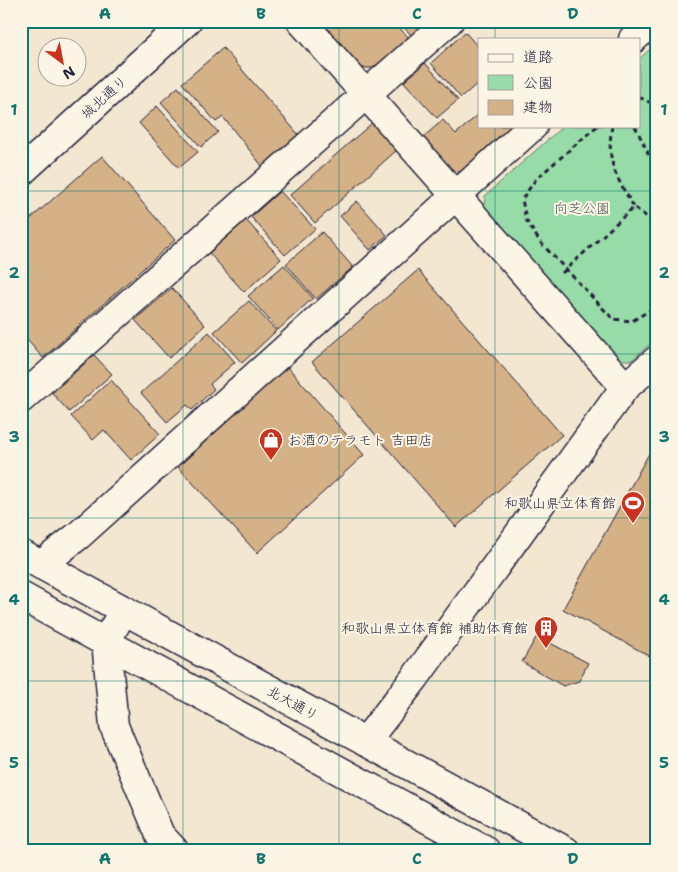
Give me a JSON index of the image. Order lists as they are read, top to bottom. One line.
{"streets":{"street":["城北通り","北大通り"]},"parks":["向芝公園"],"places":{"shop":["お酒のテラモト 吉田店"],"sports":["和歌山県立体育館"],"building":["和歌山県立体育館 補助体育館"]},"legend":["道路","公園","建物"],"north":"bottom right","grid":{"columns":["A","B","C","D"],"rows":["1","2","3","4","5"]}}
